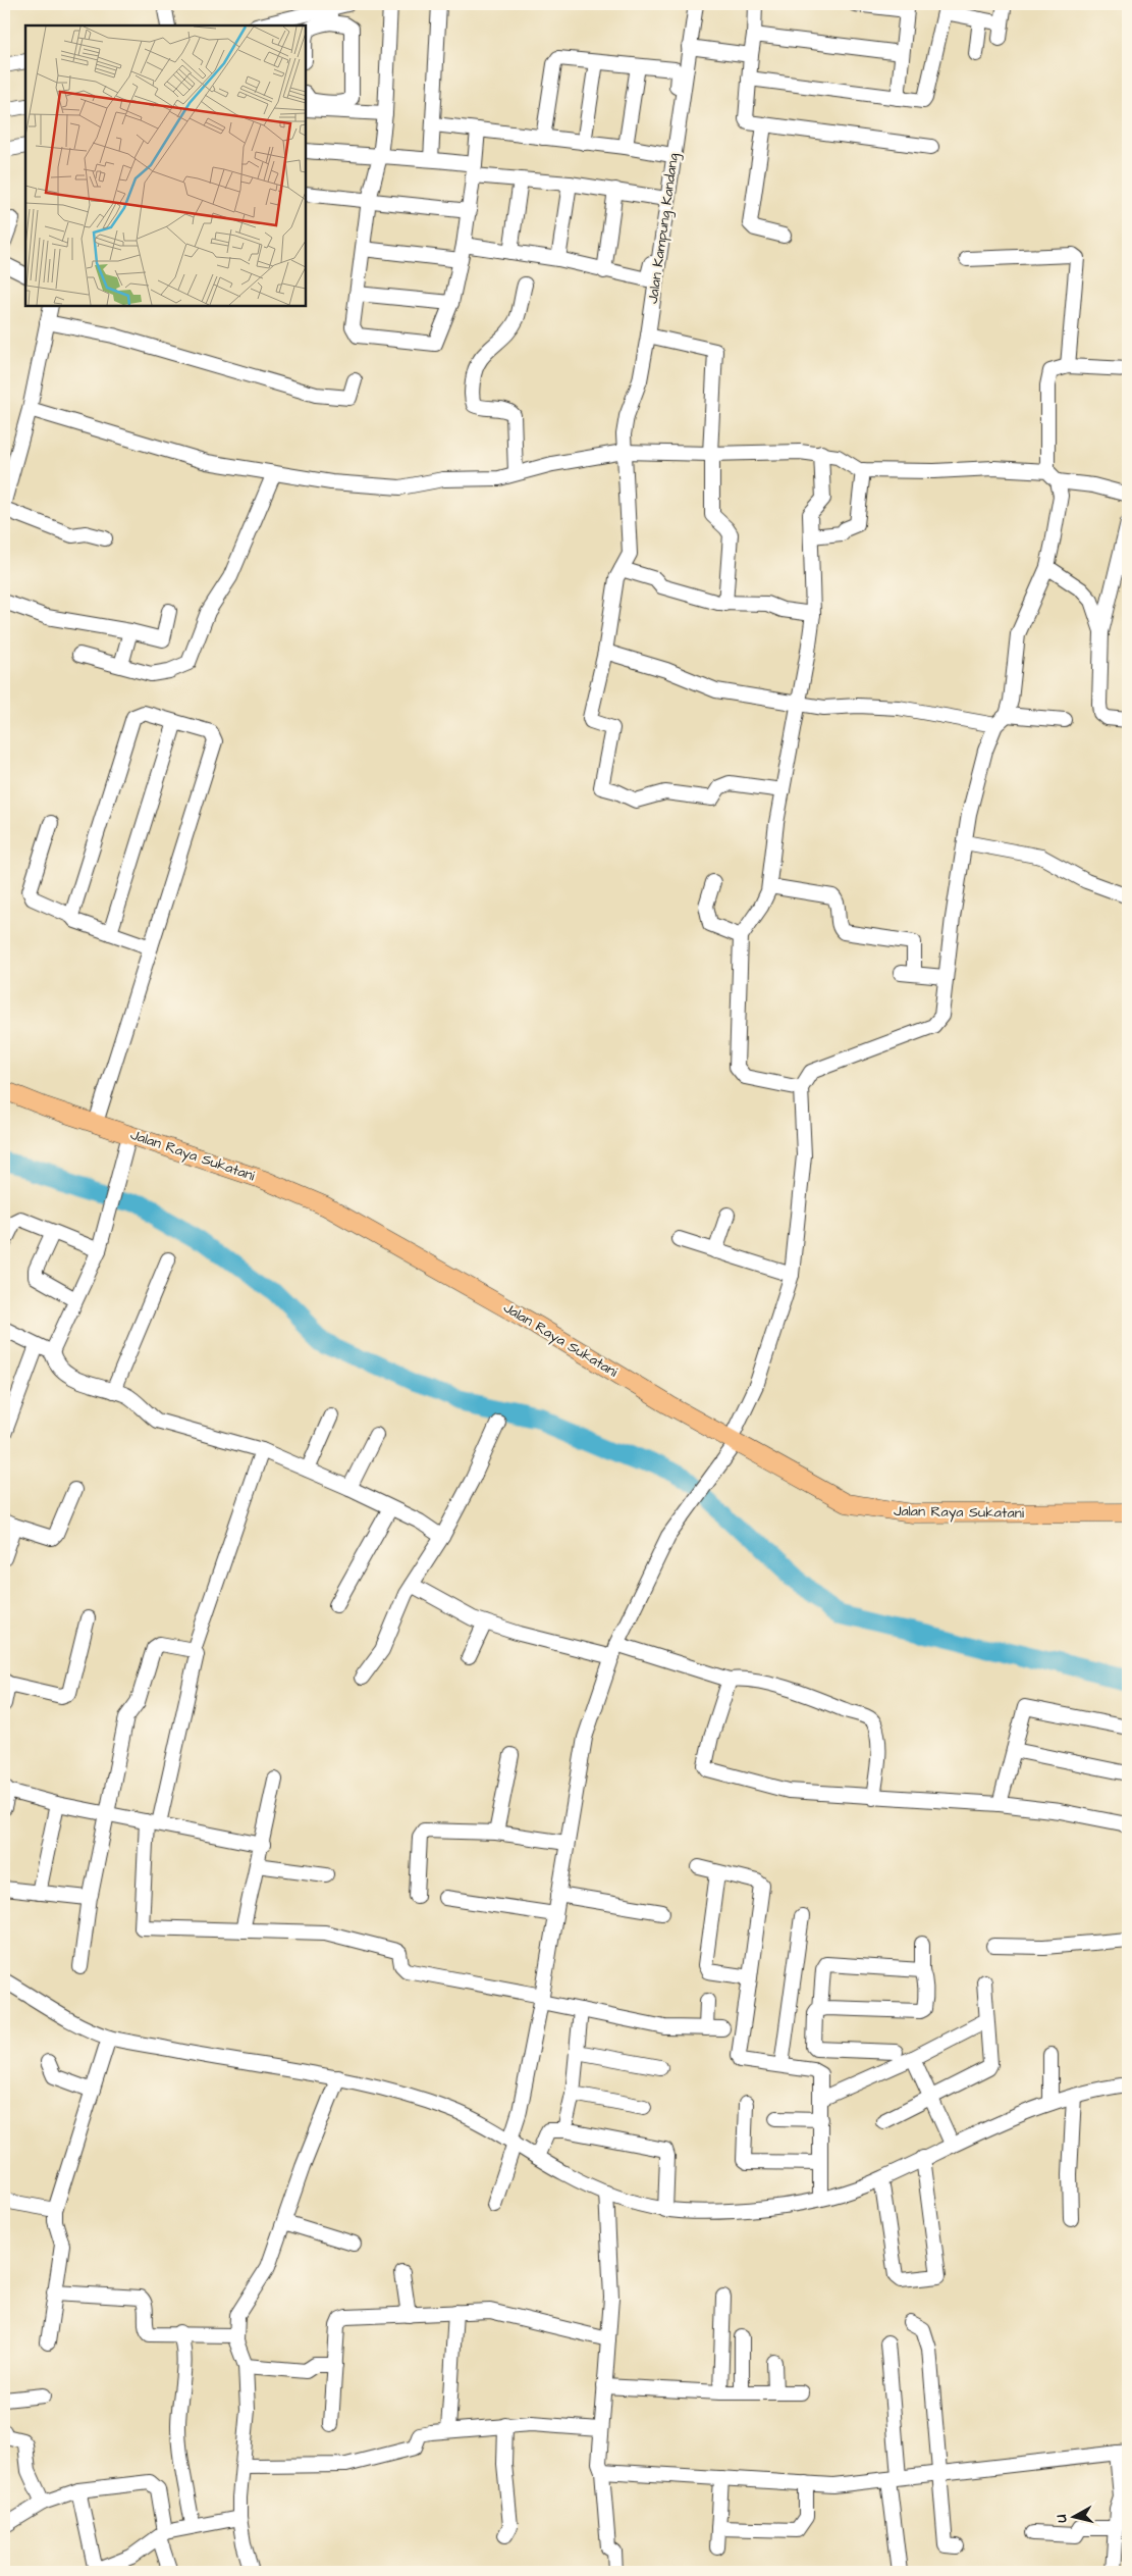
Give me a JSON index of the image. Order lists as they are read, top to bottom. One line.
{"streets":{"main road":["Jalan Raya Sukatani"],"street":["Jalan Kampung Kandang"]},"north":"left"}
